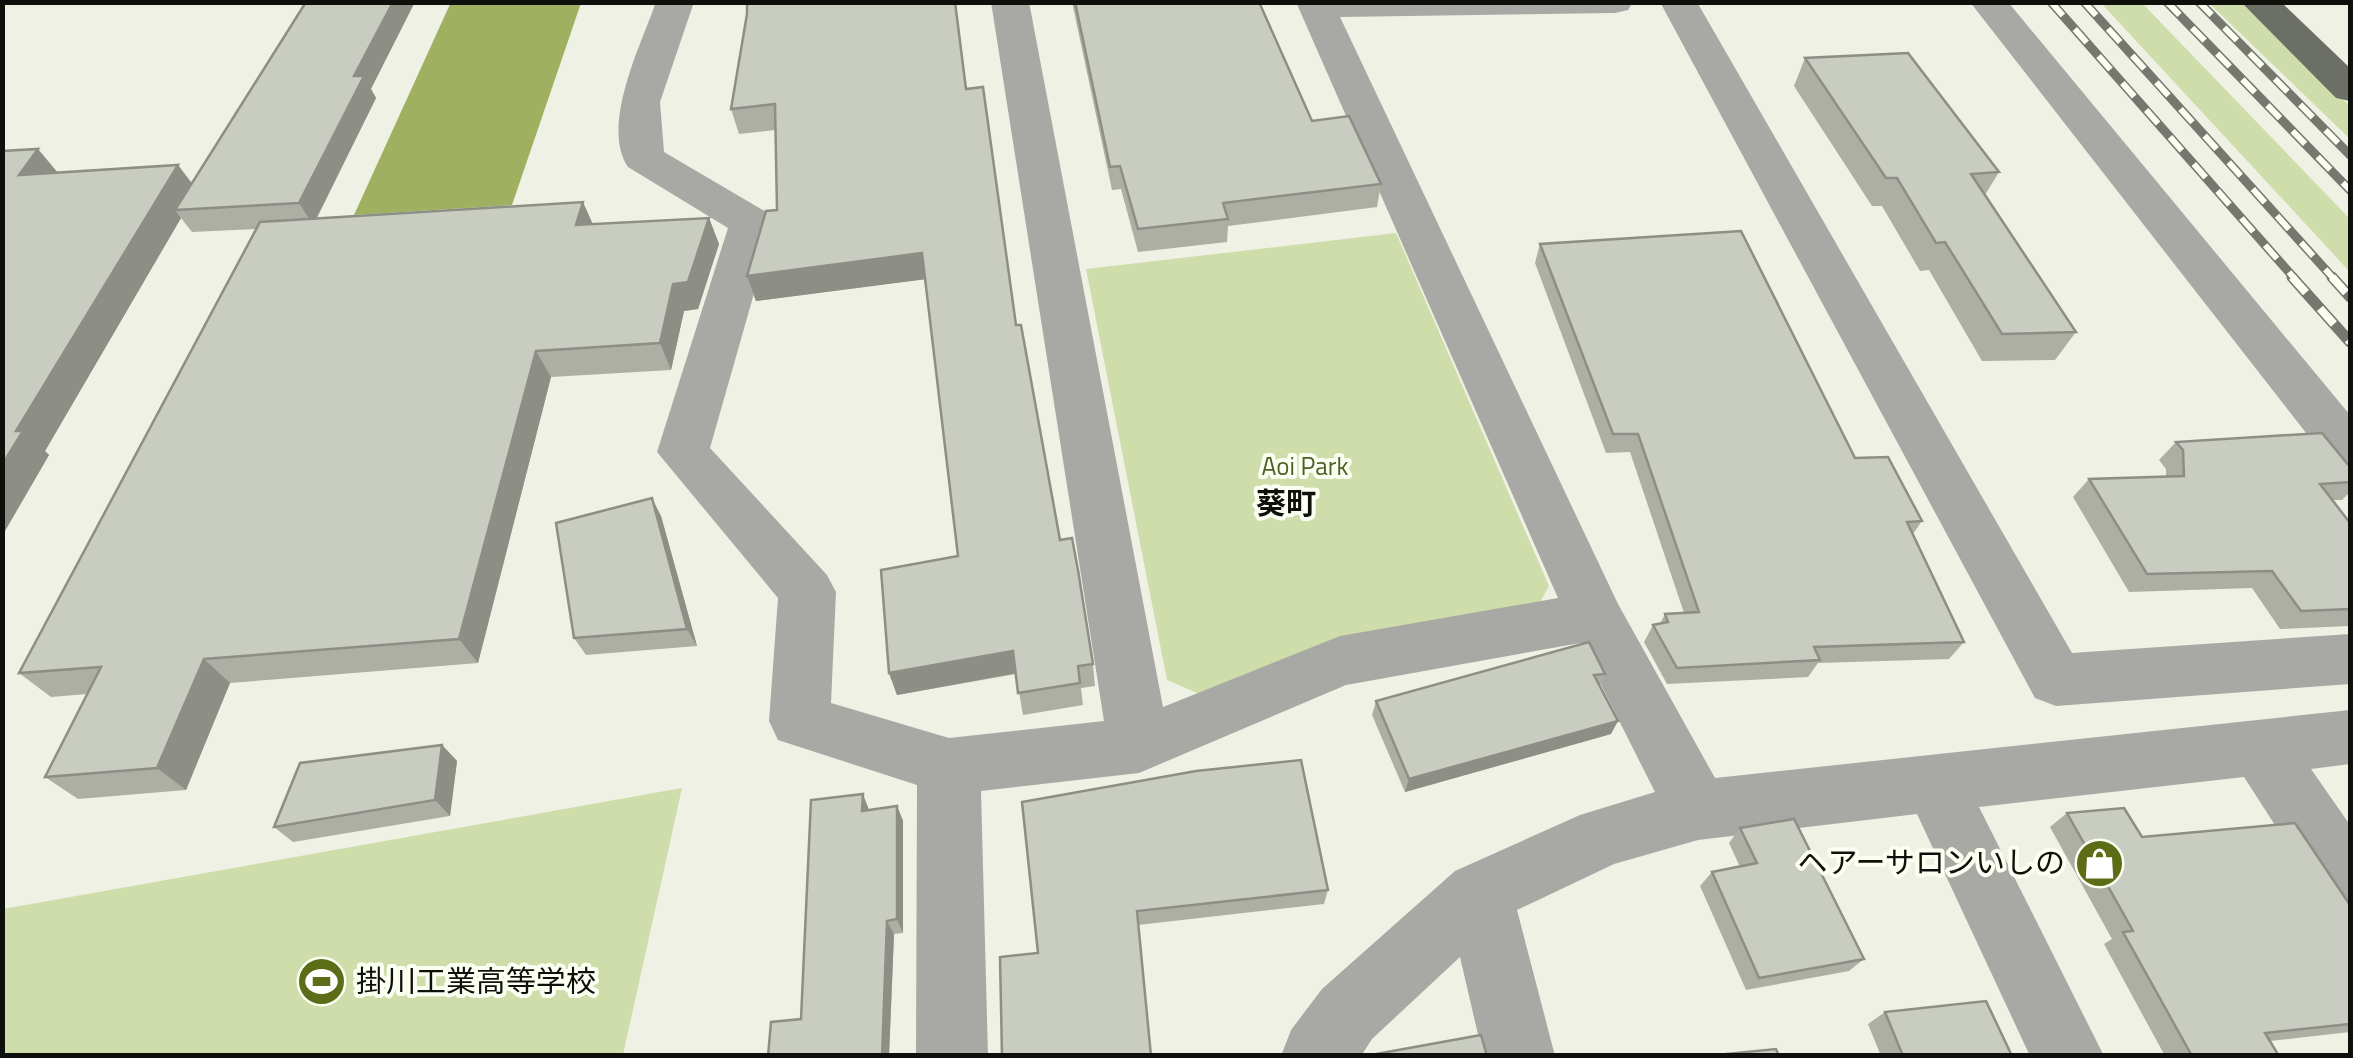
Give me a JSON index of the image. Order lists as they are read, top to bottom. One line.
{"districts":["葵町"],"parks":["Aoi Park"],"places":{"shop":["ヘアーサロンいしの"],"sports":["掛川工業高等学校"]}}
